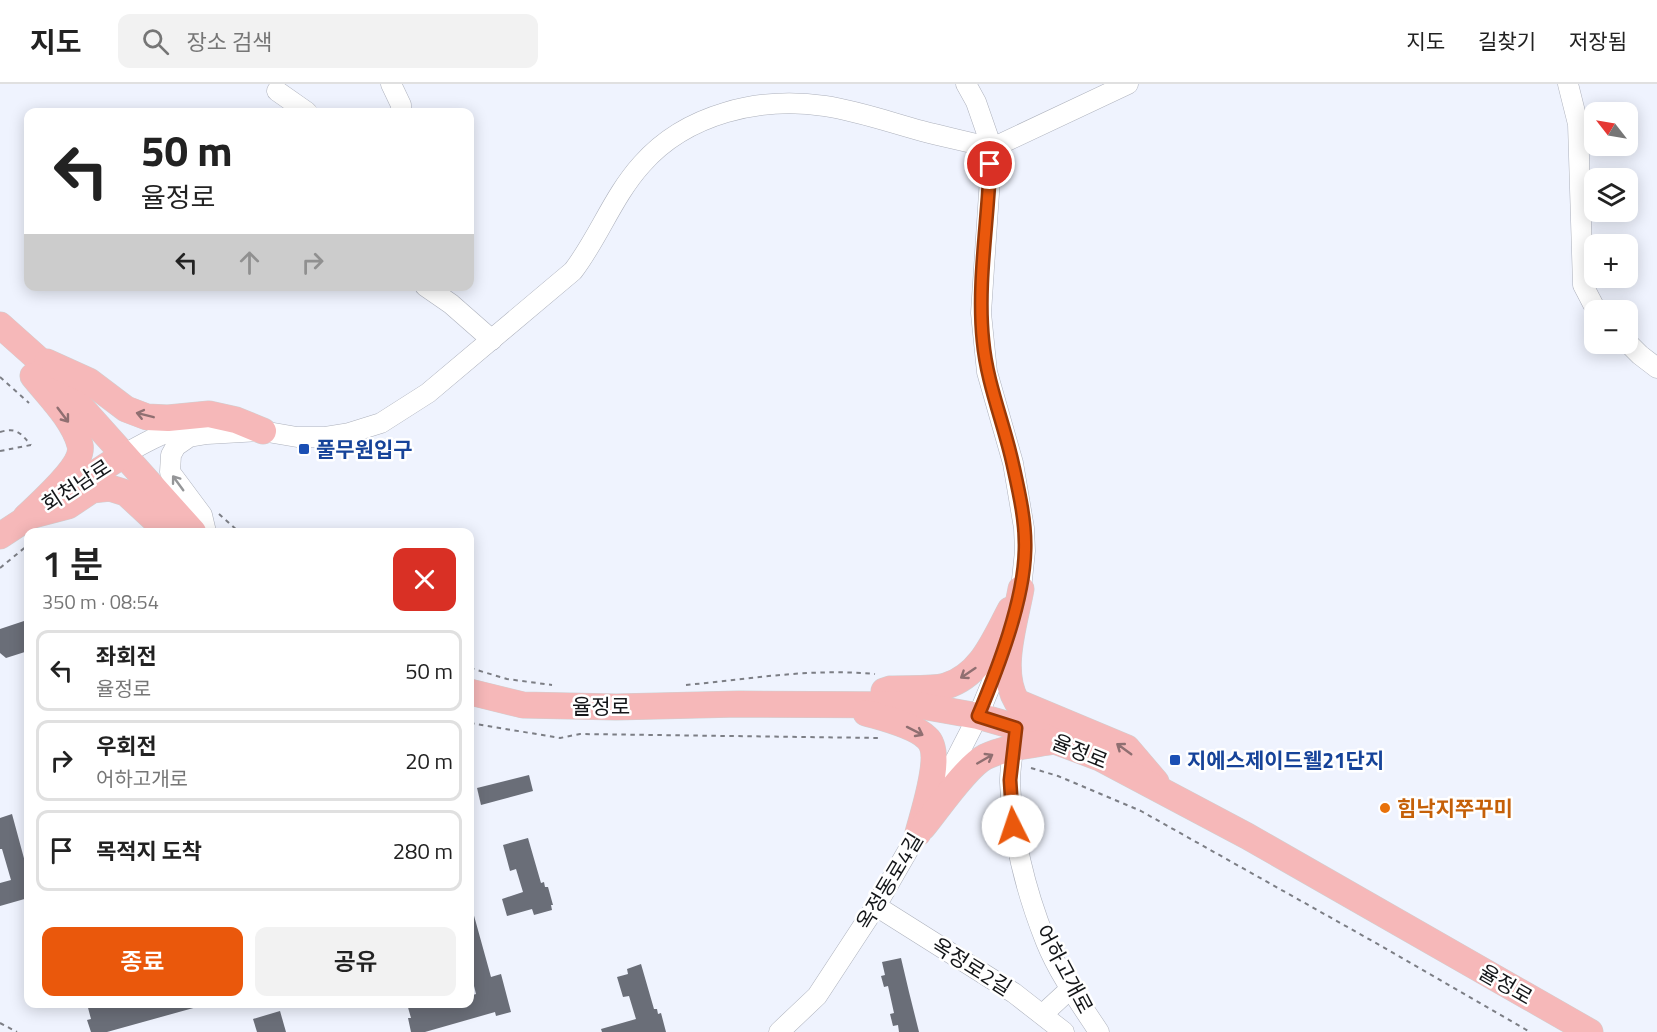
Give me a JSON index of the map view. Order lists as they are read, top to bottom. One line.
{"streets":{"main road":["회천남로","율정로"],"street":["옥정동로4길","옥정로2길","어하고개로"]},"crossings":[["율정로","옥정동로4길"],["율정로","어하고개로"],["옥정동로4길","옥정로2길"]],"places":{"transit":["풀무원입구","지에스제이드웰21단지"],"other":["힘낙지쭈꾸미"]},"north":"top left","page":{"header":"지도","search":"장소 검색","nav":["지도","길찾기","저장됨"],"map_buttons":["+","−"],"turn":["50 m","율정로"],"heading":["1 분","350 m · 08:54"],"list":[{"name":"좌회전","note":"율정로","value":"50 m"},{"name":"우회전","note":"어하고개로","value":"20 m"},{"name":"목적지 도착","value":"280 m"}],"buttons":["종료","공유"]}}
